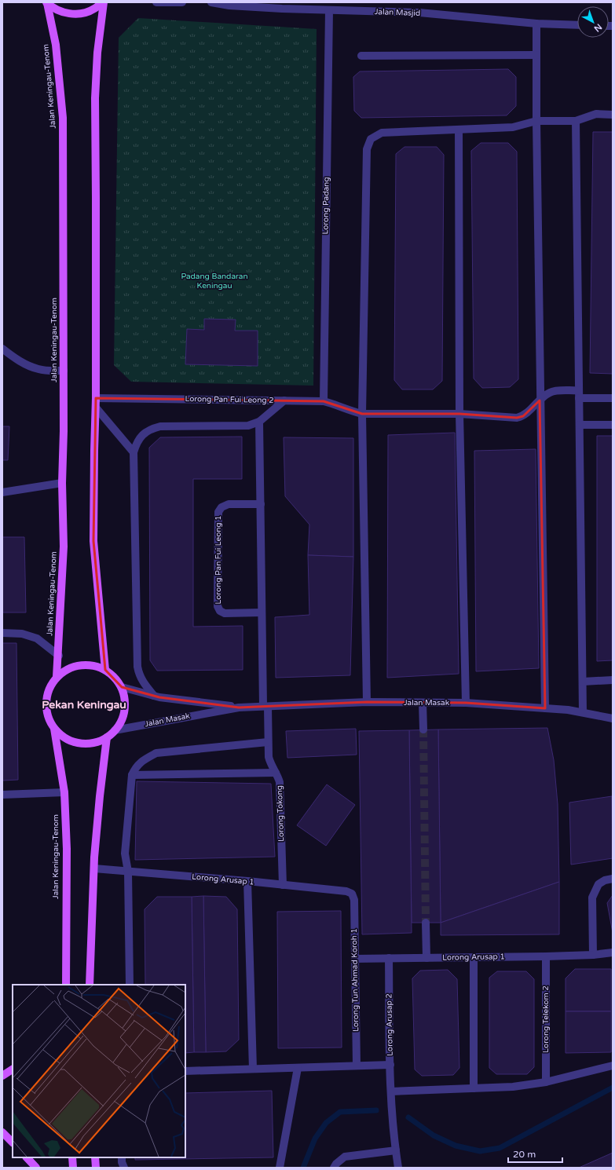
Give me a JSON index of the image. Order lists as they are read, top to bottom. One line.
{"streets":{"main road":["Jalan Keningau-Tenom"],"street":["Jalan Masjid","Lorong Padang","Lorong Pan Fui Leong 2","Lorong Pan Fui Leong 1","Jalan Masak","Lorong Tokong","Lorong Arusap 1","Lorong Tun Ahmad Koroh 1","Lorong Telekom 2","Lorong Arusap 2"]},"crossings":[["Jalan Masjid","Lorong Padang"],["Jalan Keningau-Tenom","Jalan Masak"],["Lorong Pan Fui Leong 2","Jalan Masak"],["Jalan Masak","Lorong Tokong"],["Lorong Tokong","Lorong Arusap 1"],["Lorong Arusap 1","Lorong Tun Ahmad Koroh 1"],["Lorong Arusap 1","Lorong Telekom 2"],["Lorong Arusap 1","Lorong Arusap 2"]],"districts":["Pekan Keningau"],"parks":["Padang Bandaran Keningau"],"scale_bar":"20 m","north":"bottom right"}
